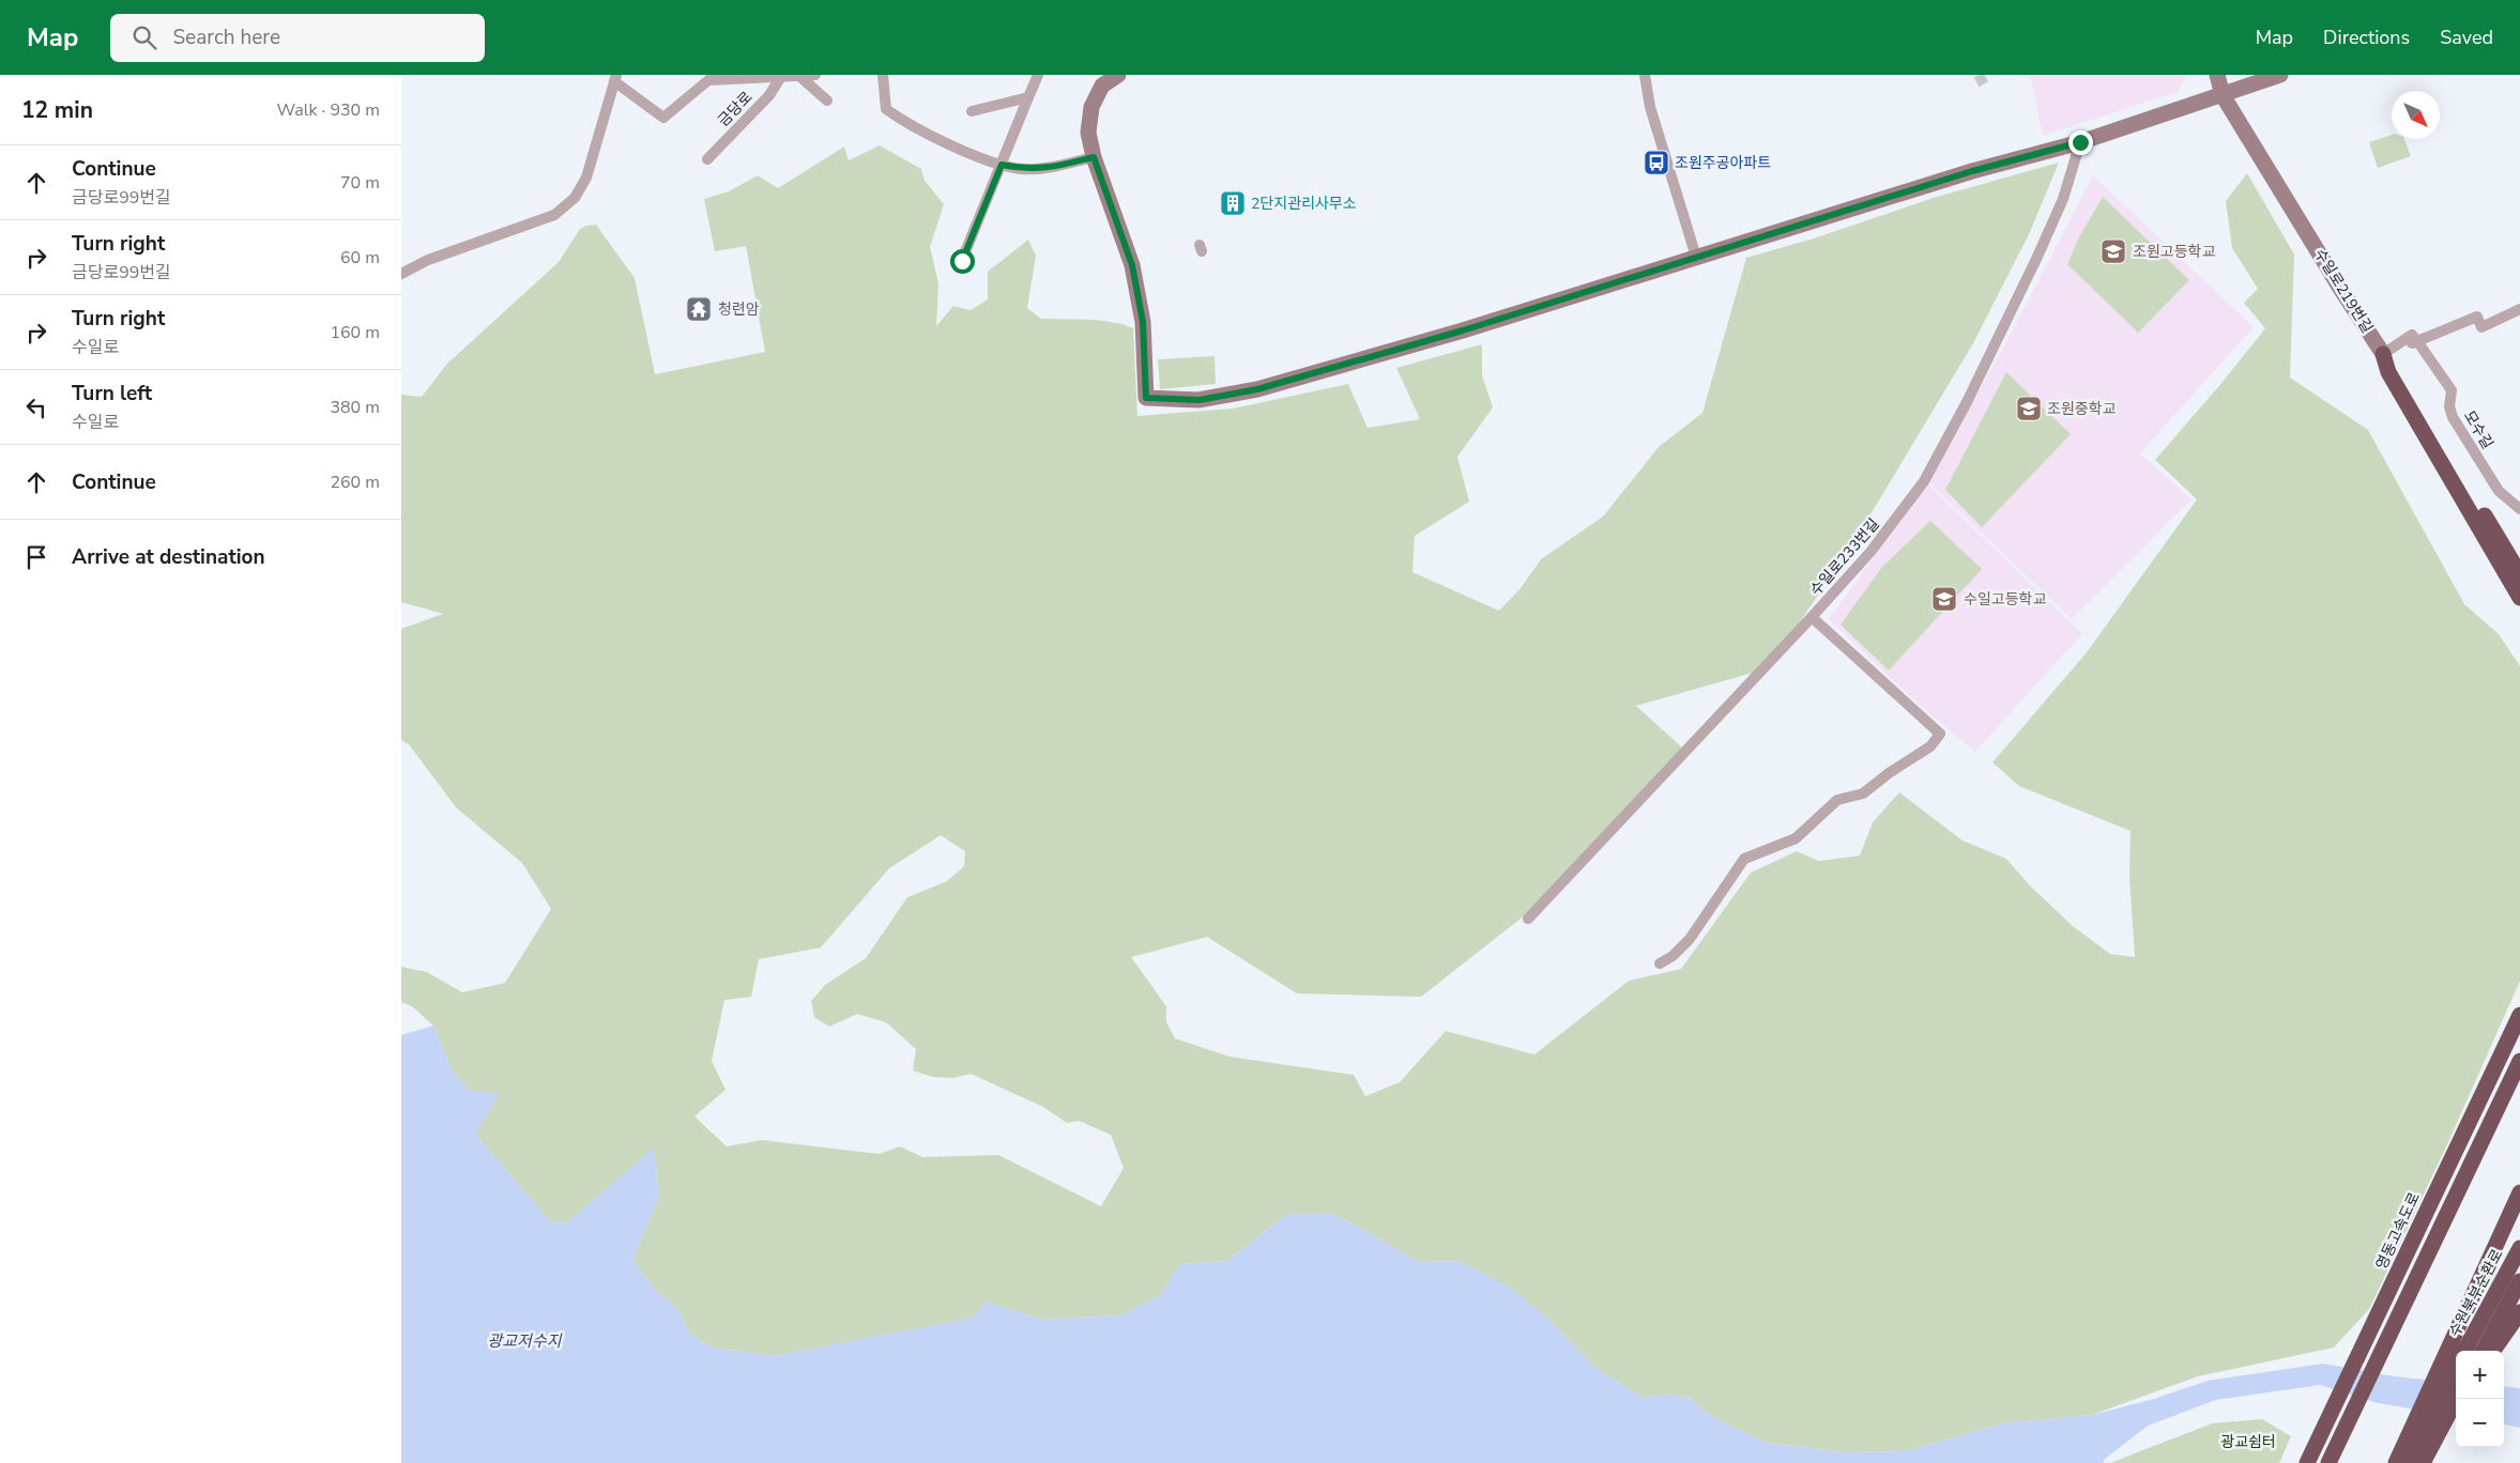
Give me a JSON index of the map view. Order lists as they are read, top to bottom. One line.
{"streets":{"highway":["영동고속도로","수원북부순환로"],"street":["금당로","수일로219번길","모수길","수일로233번길"]},"water":["광교저수지"],"parks":["광교쉼터"],"places":{"bus stop":["조원주공아파트"],"building":["2단지관리사무소"],"school or university":["조원고등학교","조원중학교","수일고등학교"],"temple":["청련암"]},"north":"bottom right","page":{"header":"Map","search":"Search here","nav":["Map","Directions","Saved"],"heading":["12 min","Walk · 930 m"],"list":[["Continue","금당로99번길","70 m"],["Turn right","금당로99번길","60 m"],["Turn right","수일로","160 m"],["Turn left","수일로","380 m"],["Continue","260 m"],"Arrive at destination"],"map_buttons":["+","−"]}}
